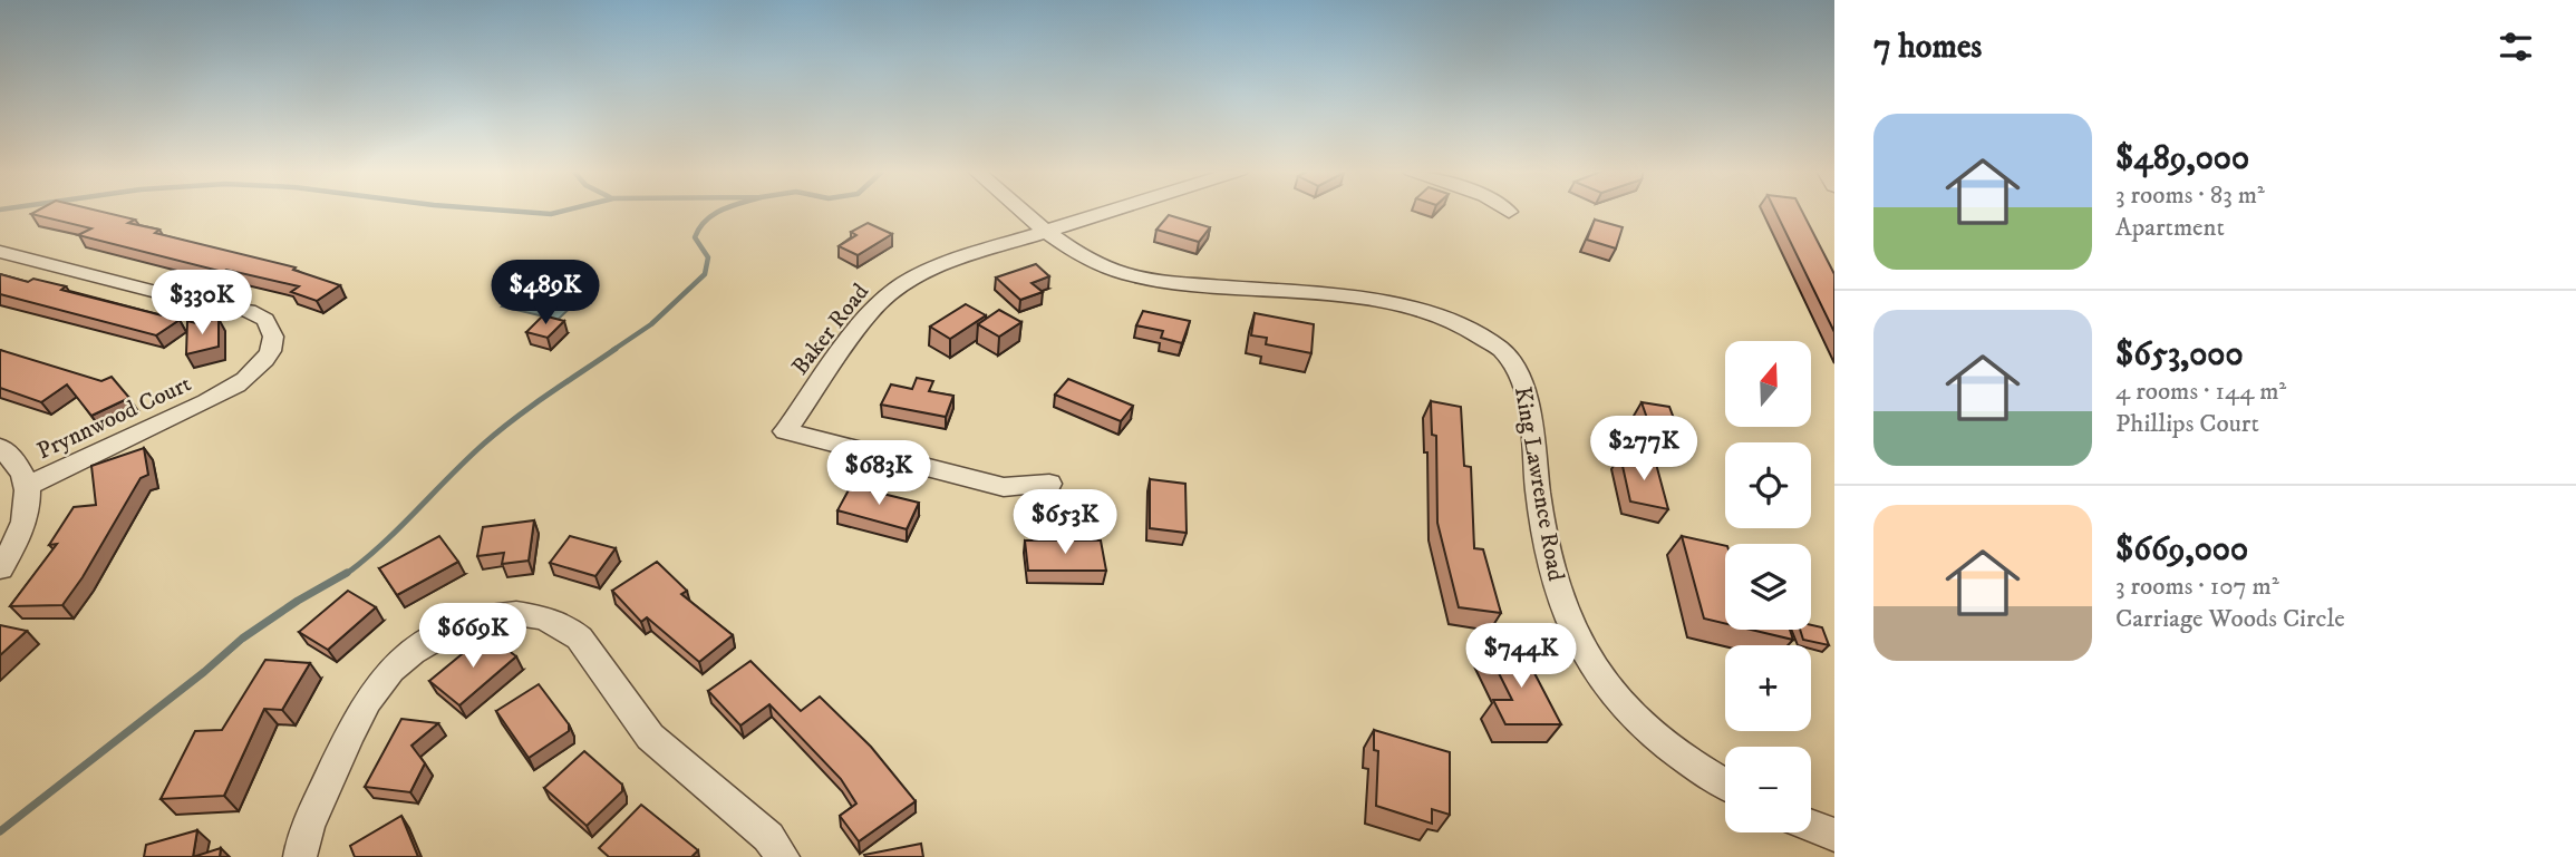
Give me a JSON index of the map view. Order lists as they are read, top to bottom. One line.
{"streets":{"street":["Baker Road","Prynnwood Court","King Lawrence Road"]},"crossings":[["Baker Road","King Lawrence Road"]],"north":"top","page":{"heading":"7 homes","list":[{"name":"$489,000","note":"3 rooms · 83 m² · Apartment"},{"name":"$653,000","note":"4 rooms · 144 m² · Phillips Court"},{"name":"$669,000","note":"3 rooms · 107 m² · Carriage Woods Circle"}],"price":["$489K","$330K","$277K","$683K","$653K","$669K","$744K"],"map_buttons":["+","−"]}}
